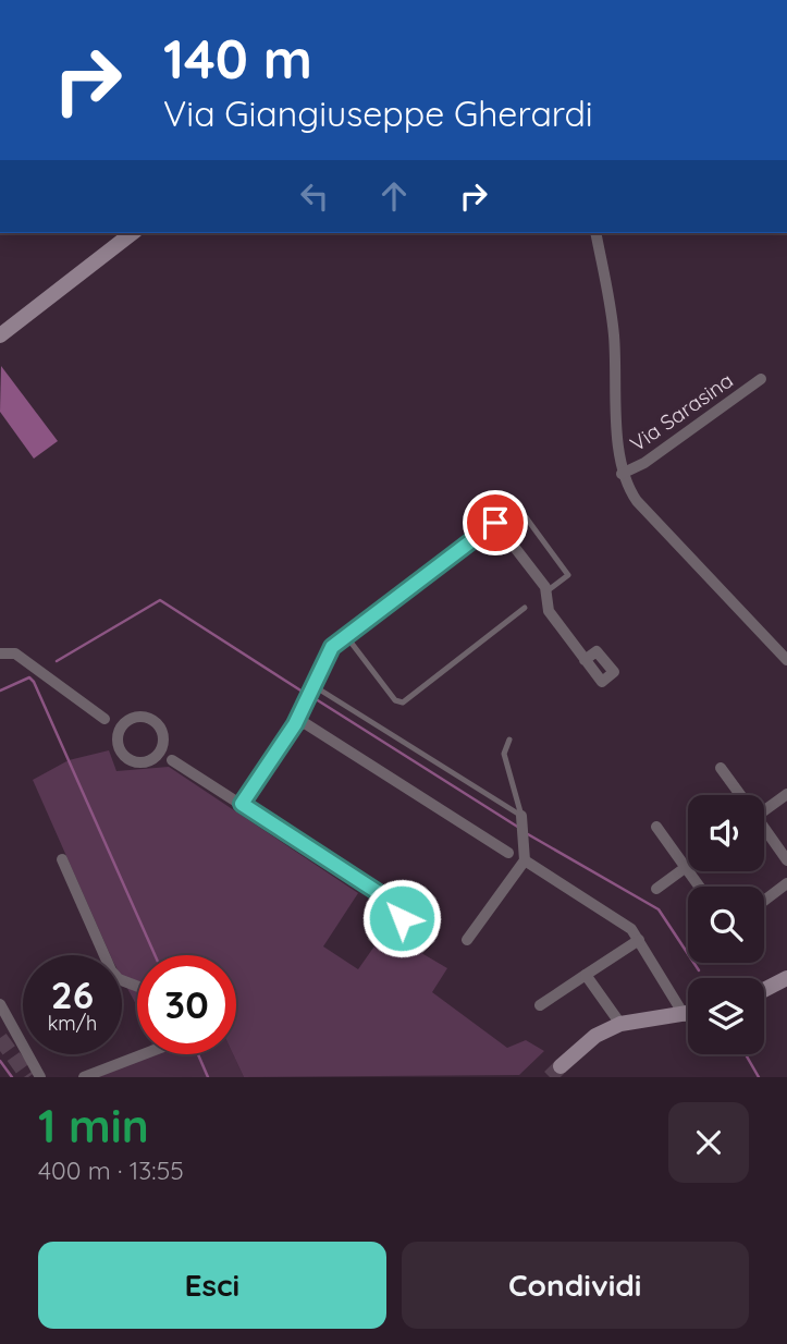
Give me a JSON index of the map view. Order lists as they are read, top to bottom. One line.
{"streets":{"street":["Via Sarasina"]},"page":{"turn":["140 m","Via Giangiuseppe Gherardi"],"speed":"26 km/h","limit":"30","heading":["1 min","400 m · 13:55"],"buttons":["Esci","Condividi"]}}
